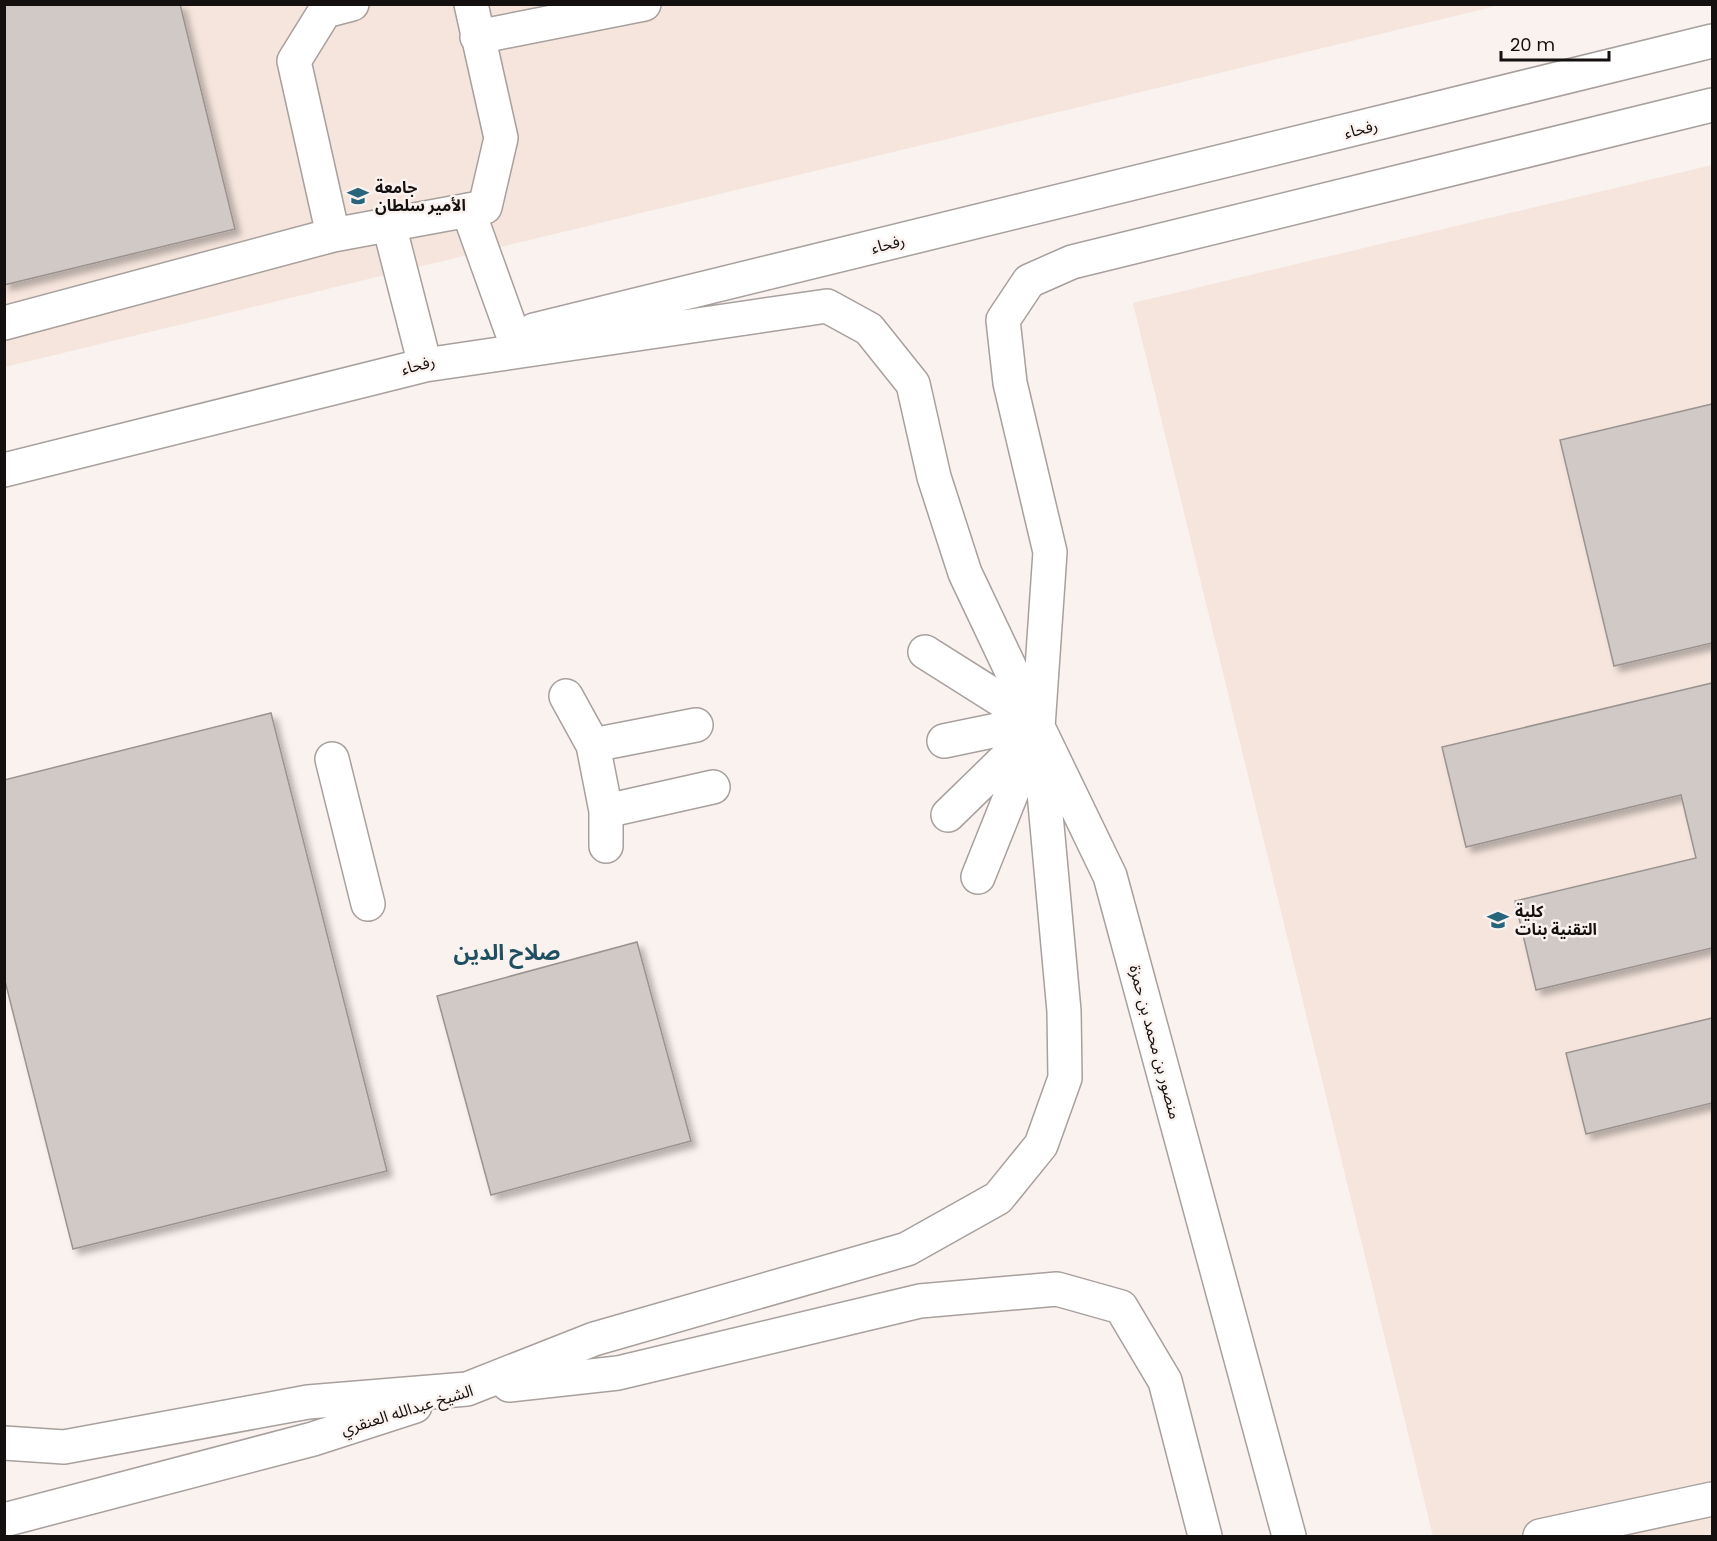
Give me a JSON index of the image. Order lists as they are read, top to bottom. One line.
{"streets":{"street":["رفحاء","منصور بن محمد بن حمزة","الشيخ عبدالله العنقري"]},"districts":["صلاح الدين"],"places":{"school or university":["جامعة الأمير سلطان","كلية التقنية بنات"]},"scale_bar":"20 m"}
